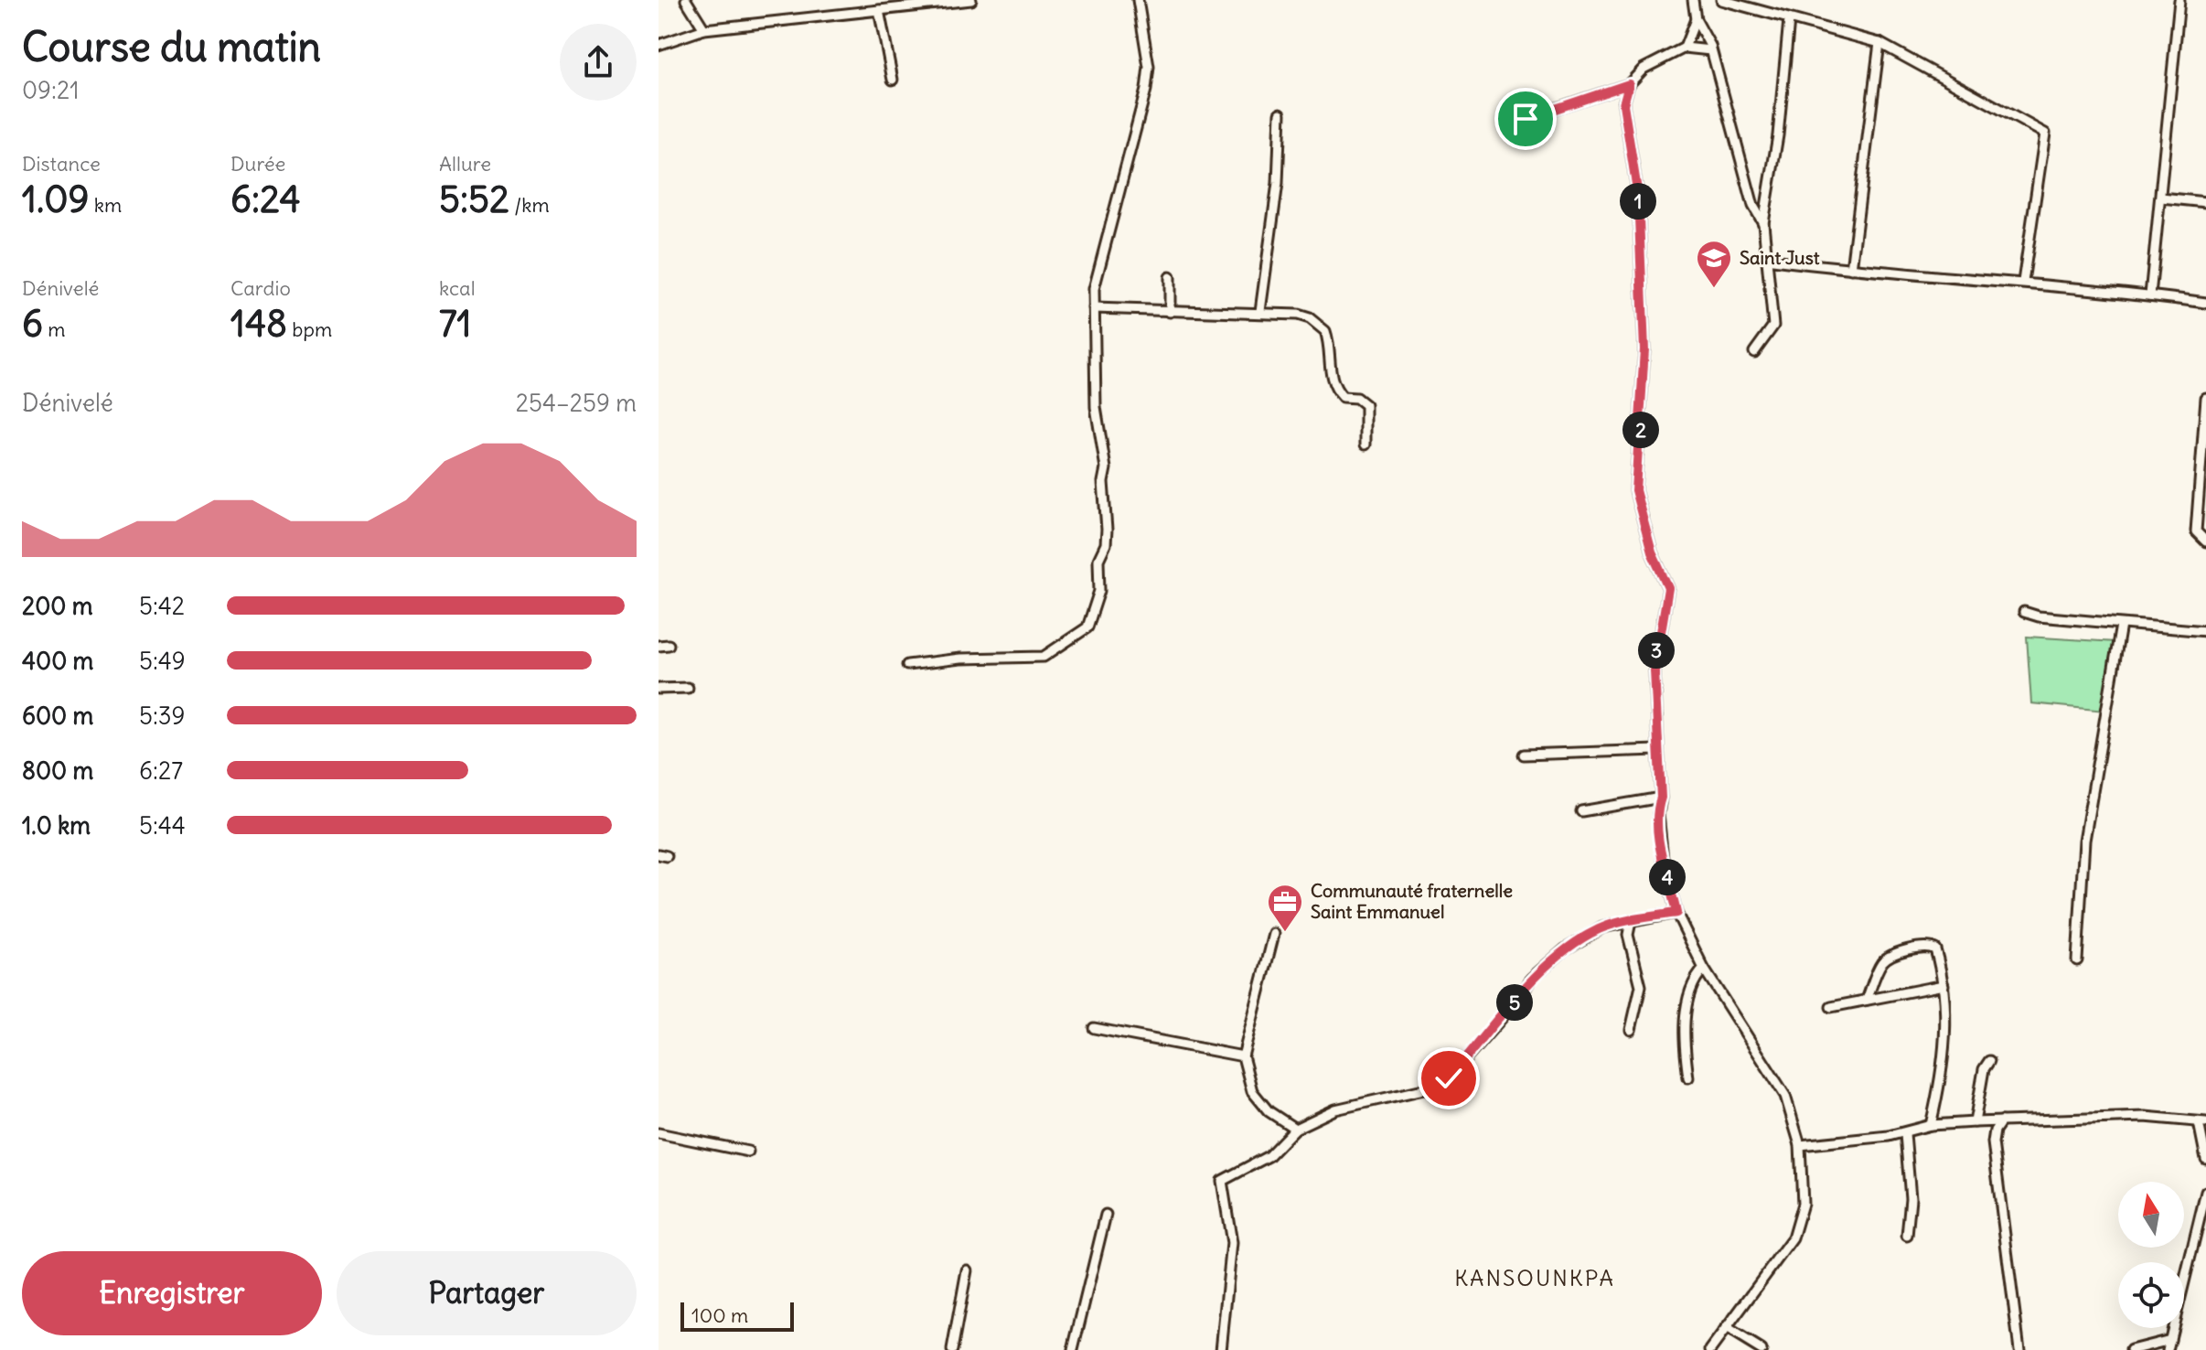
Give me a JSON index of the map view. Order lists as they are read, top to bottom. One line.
{"districts":["KANSOUNKPA"],"places":{"school or university":["Saint Just"],"office":["Communauté fraternelle Saint Emmanuel"]},"scale_bar":"100 m","north":"top","page":{"heading":["Course du matin","09:21"],"stats":[["Distance","1.09 km"],["Durée","6:24"],["Allure","5:52 /km"],["Dénivelé","6 m"],["Cardio","148 bpm"],["kcal","71"]],"pins":["1","2","3","4","5"],"chart":["Dénivelé","254–259 m"],"list":[{"name":"200 m","note":"5:42"},{"name":"400 m","note":"5:49"},{"name":"600 m","note":"5:39"},{"name":"800 m","note":"6:27"},{"name":"1.0 km","note":"5:44"}],"buttons":["Enregistrer","Partager"],"scale":"100 m"}}
